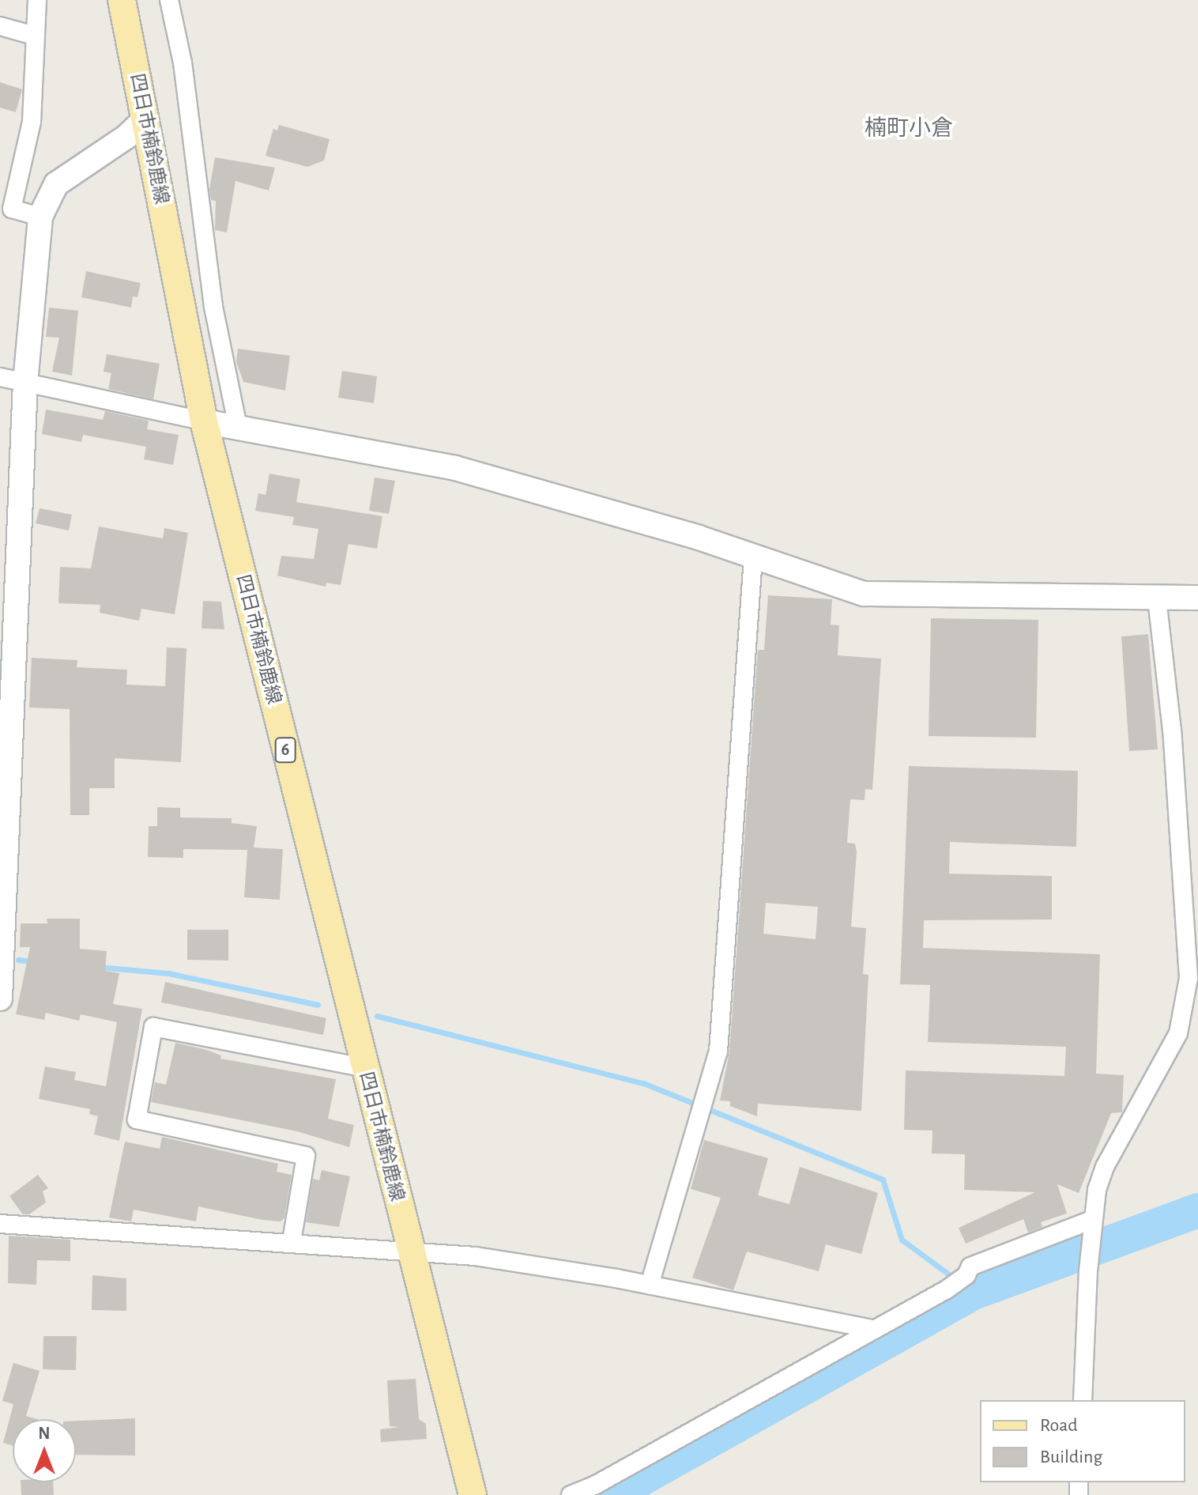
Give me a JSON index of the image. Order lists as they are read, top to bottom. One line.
{"streets":{"main road":["四日市楠鈴鹿線","6"]},"districts":["楠町小倉"],"legend":["Road","Building"],"north":"top"}
